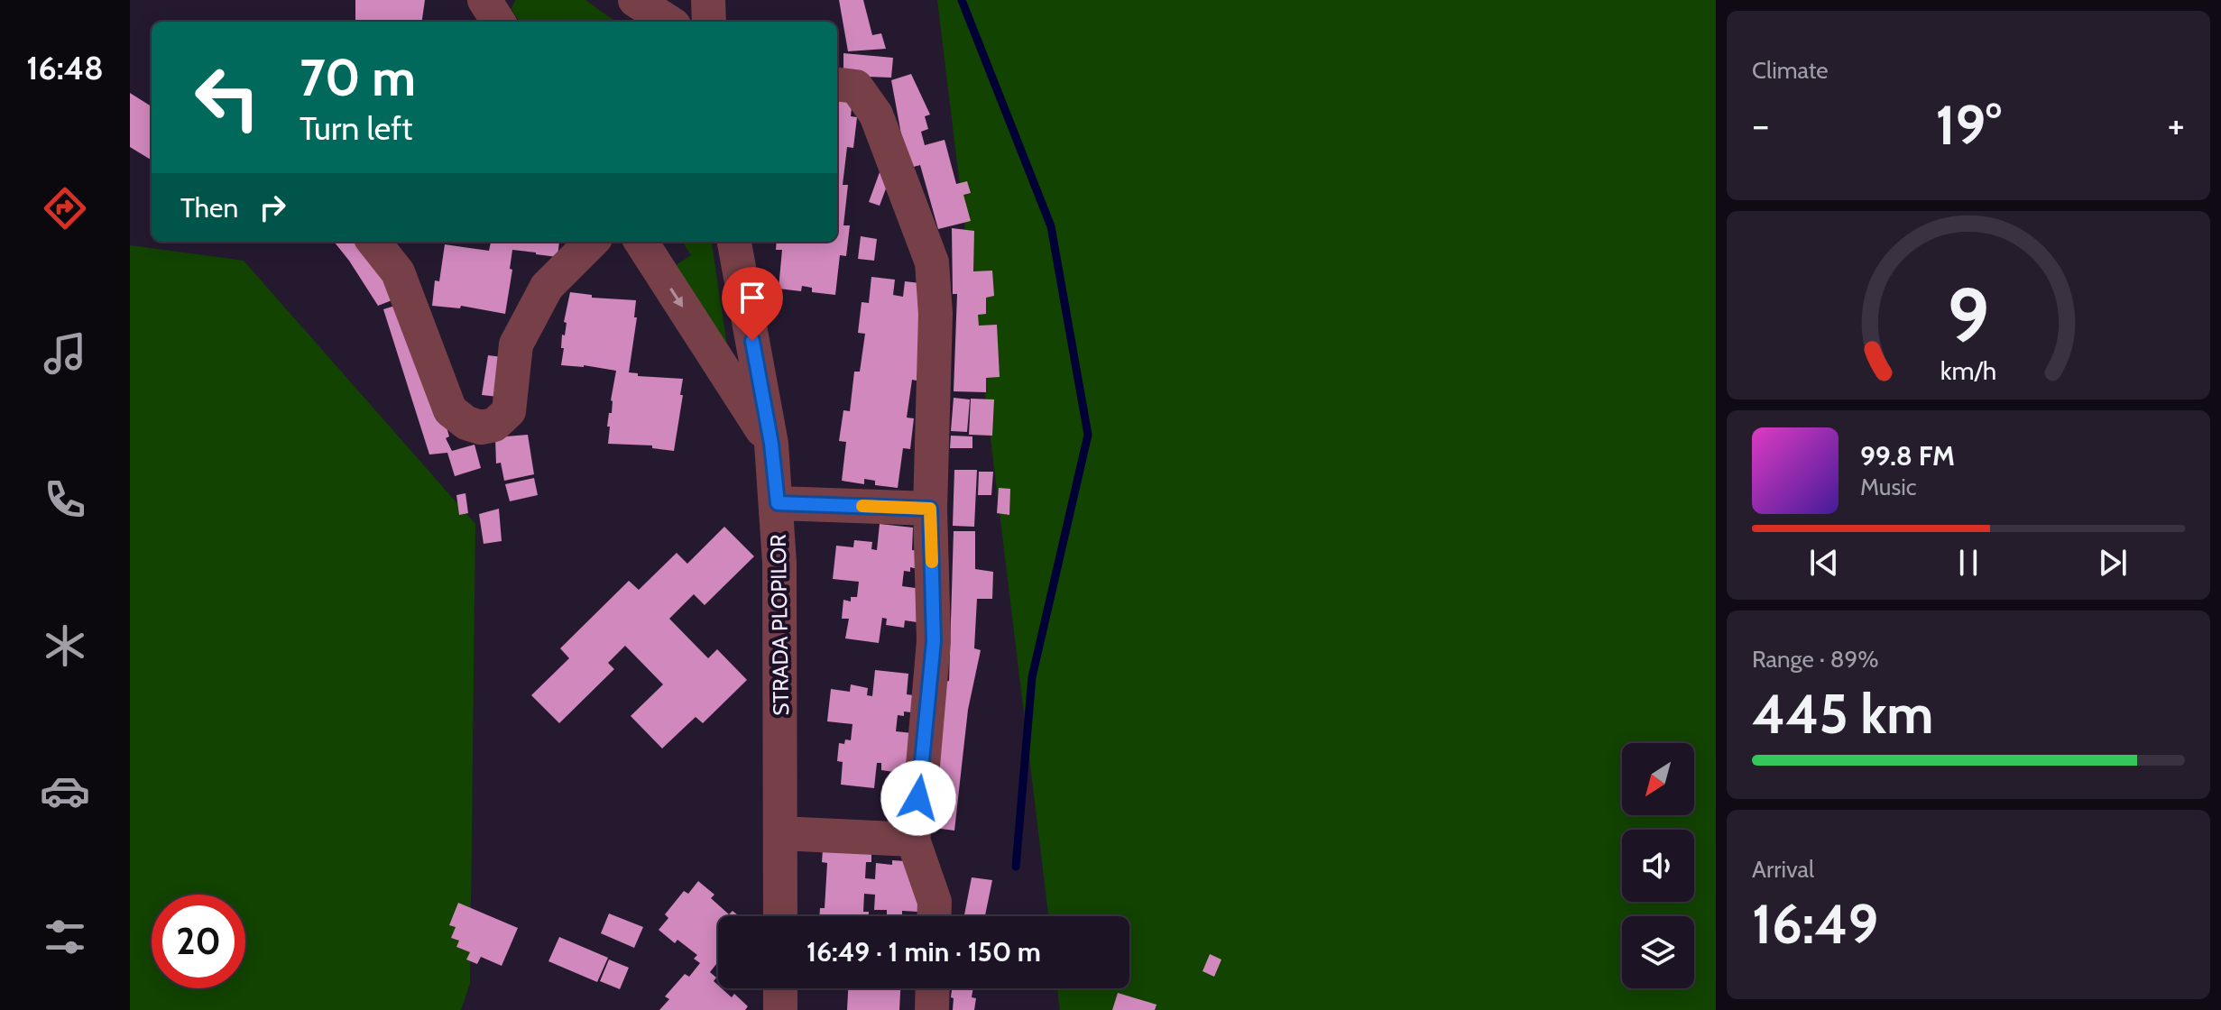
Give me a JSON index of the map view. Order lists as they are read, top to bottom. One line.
{"streets":{"street":["STRADA PLOPILOR"]},"north":"bottom left","page":{"tabs":"16:48","tile":["Climate",["Range · 89%","445 km"],["Arrival","16:49"]],"turn":["70 m","Turn left"],"heat":["−","19°","+"],"then":"Then","song":["99.8 FM","Music"],"limit":"20","trip":"16:49 · 1 min · 150 m","gauge":["9","km/h"]}}
